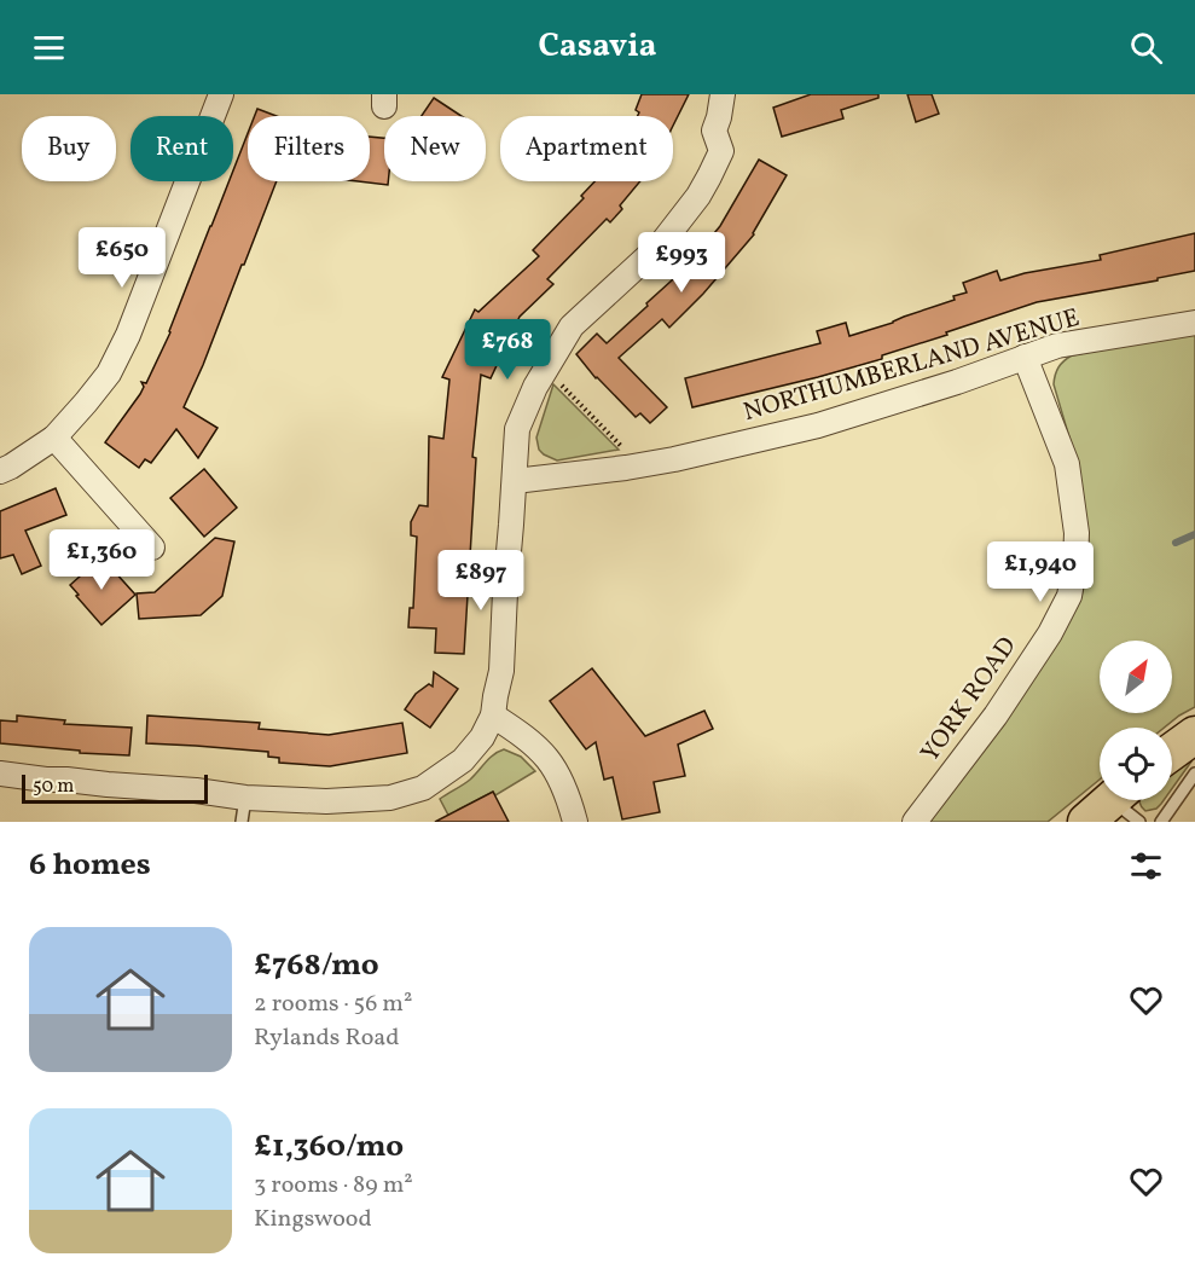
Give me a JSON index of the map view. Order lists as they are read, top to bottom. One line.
{"streets":{"street":["NORTHUMBERLAND AVENUE","YORK ROAD"]},"crossings":[["NORTHUMBERLAND AVENUE","YORK ROAD"]],"scale_bar":"50 m","north":"top right","page":{"header":"Casavia","chip":["Buy","Rent","Filters","New","Apartment"],"price":["£650","£993","£768","£1,360","£1,940","£897"],"scale":"50 m","heading":"6 homes","list":[{"name":"£768/mo","note":"2 rooms · 56 m² · Rylands Road"},{"name":"£1,360/mo","note":"3 rooms · 89 m² · Kingswood"}]}}
